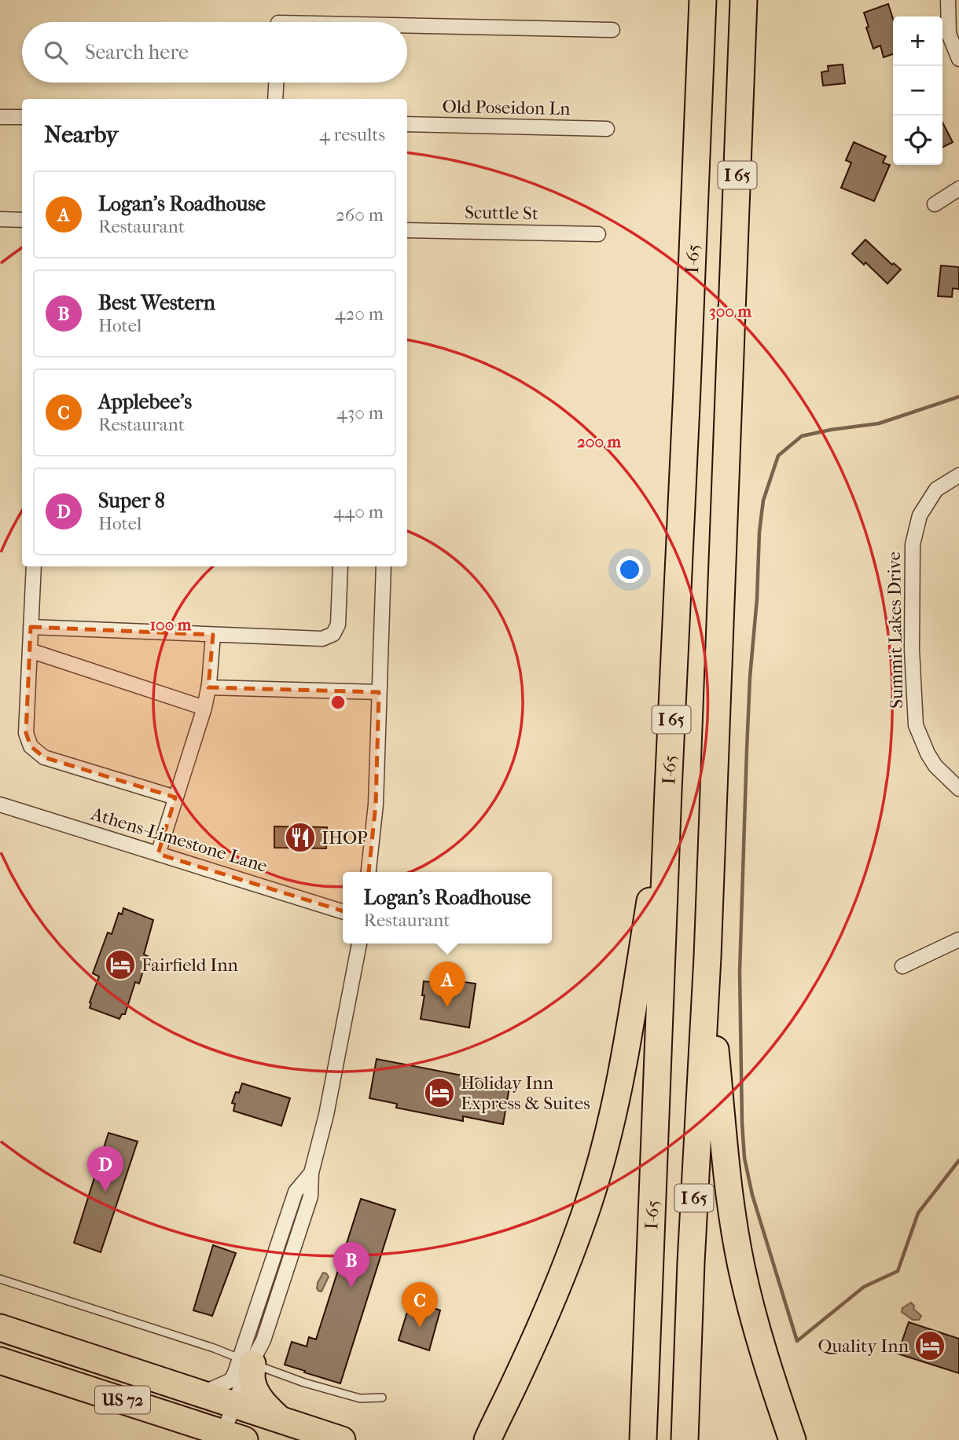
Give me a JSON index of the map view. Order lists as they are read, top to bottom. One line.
{"streets":{"highway":["I 65","I-65","US 72"],"street":["Old Poseidon Ln","Scuttle St","Summit Lakes Drive","Athens-Limestone Lane"]},"places":{"restaurant":["IHOP"],"hotel":["Fairfield Inn","Holiday Inn Express & Suites","Quality Inn"]},"page":{"map_buttons":["+","−"],"search":"Search here","heading":["Nearby","4 results"],"list":[{"mark":"A","name":"Logan's Roadhouse","note":"Restaurant","value":"260 m"},{"mark":"B","name":"Best Western","note":"Hotel","value":"420 m"},{"mark":"C","name":"Applebee's","note":"Restaurant","value":"430 m"},{"mark":"D","name":"Super 8","note":"Hotel","value":"440 m"}],"popup":["Logan's Roadhouse","Restaurant"],"pins":["A","D","B","C"]},"rings":["300 m","200 m","100 m"]}
